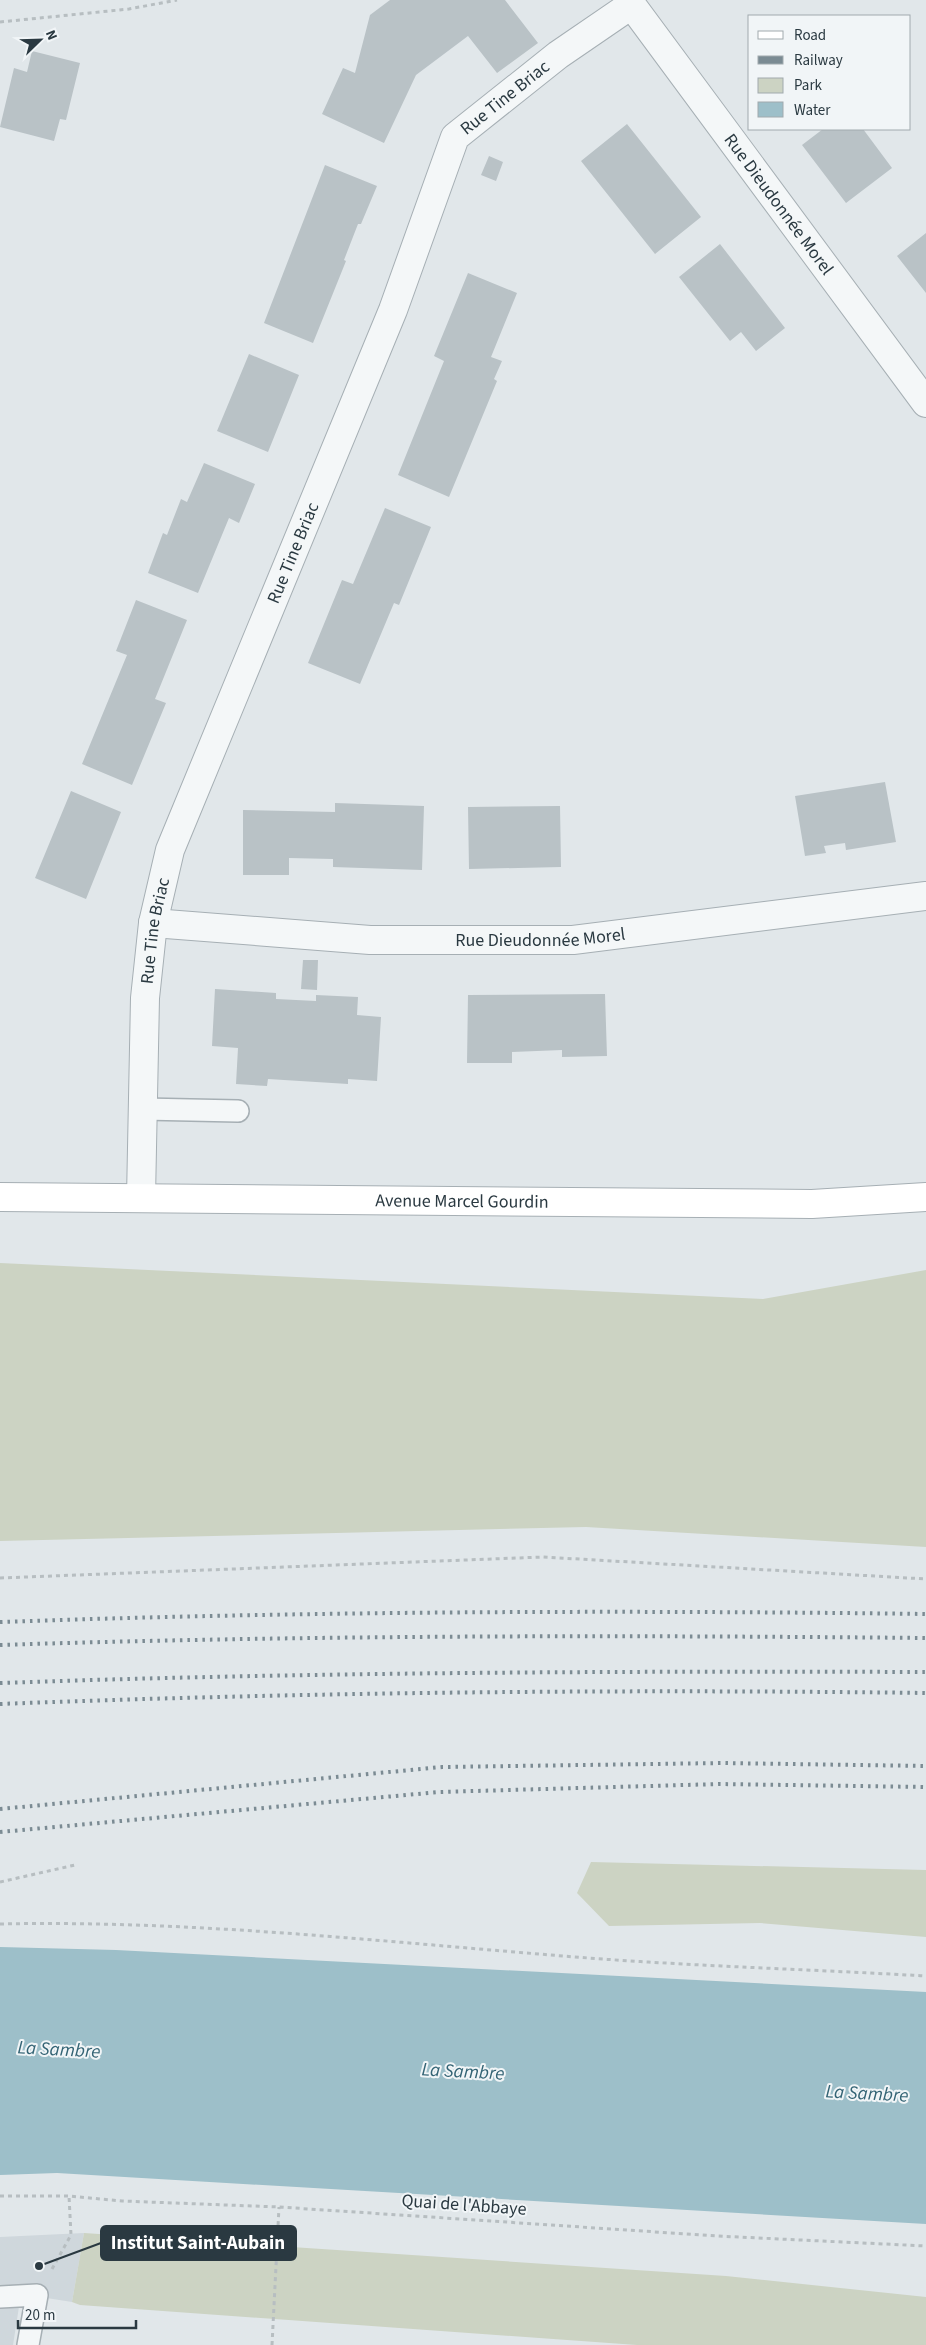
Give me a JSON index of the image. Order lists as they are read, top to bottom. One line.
{"streets":{"street":["Rue Tine Briac","Rue Dieudonnée Morel","Avenue Marcel Gourdin"],"path":["Quai de l'Abbaye"]},"crossings":[["Rue Tine Briac","Rue Dieudonnée Morel"],["Rue Tine Briac","Avenue Marcel Gourdin"]],"water":["La Sambre"],"places":["Institut Saint-Aubain"],"legend":["Road","Railway","Park","Water"],"scale_bar":"20 m","north":"top right"}
